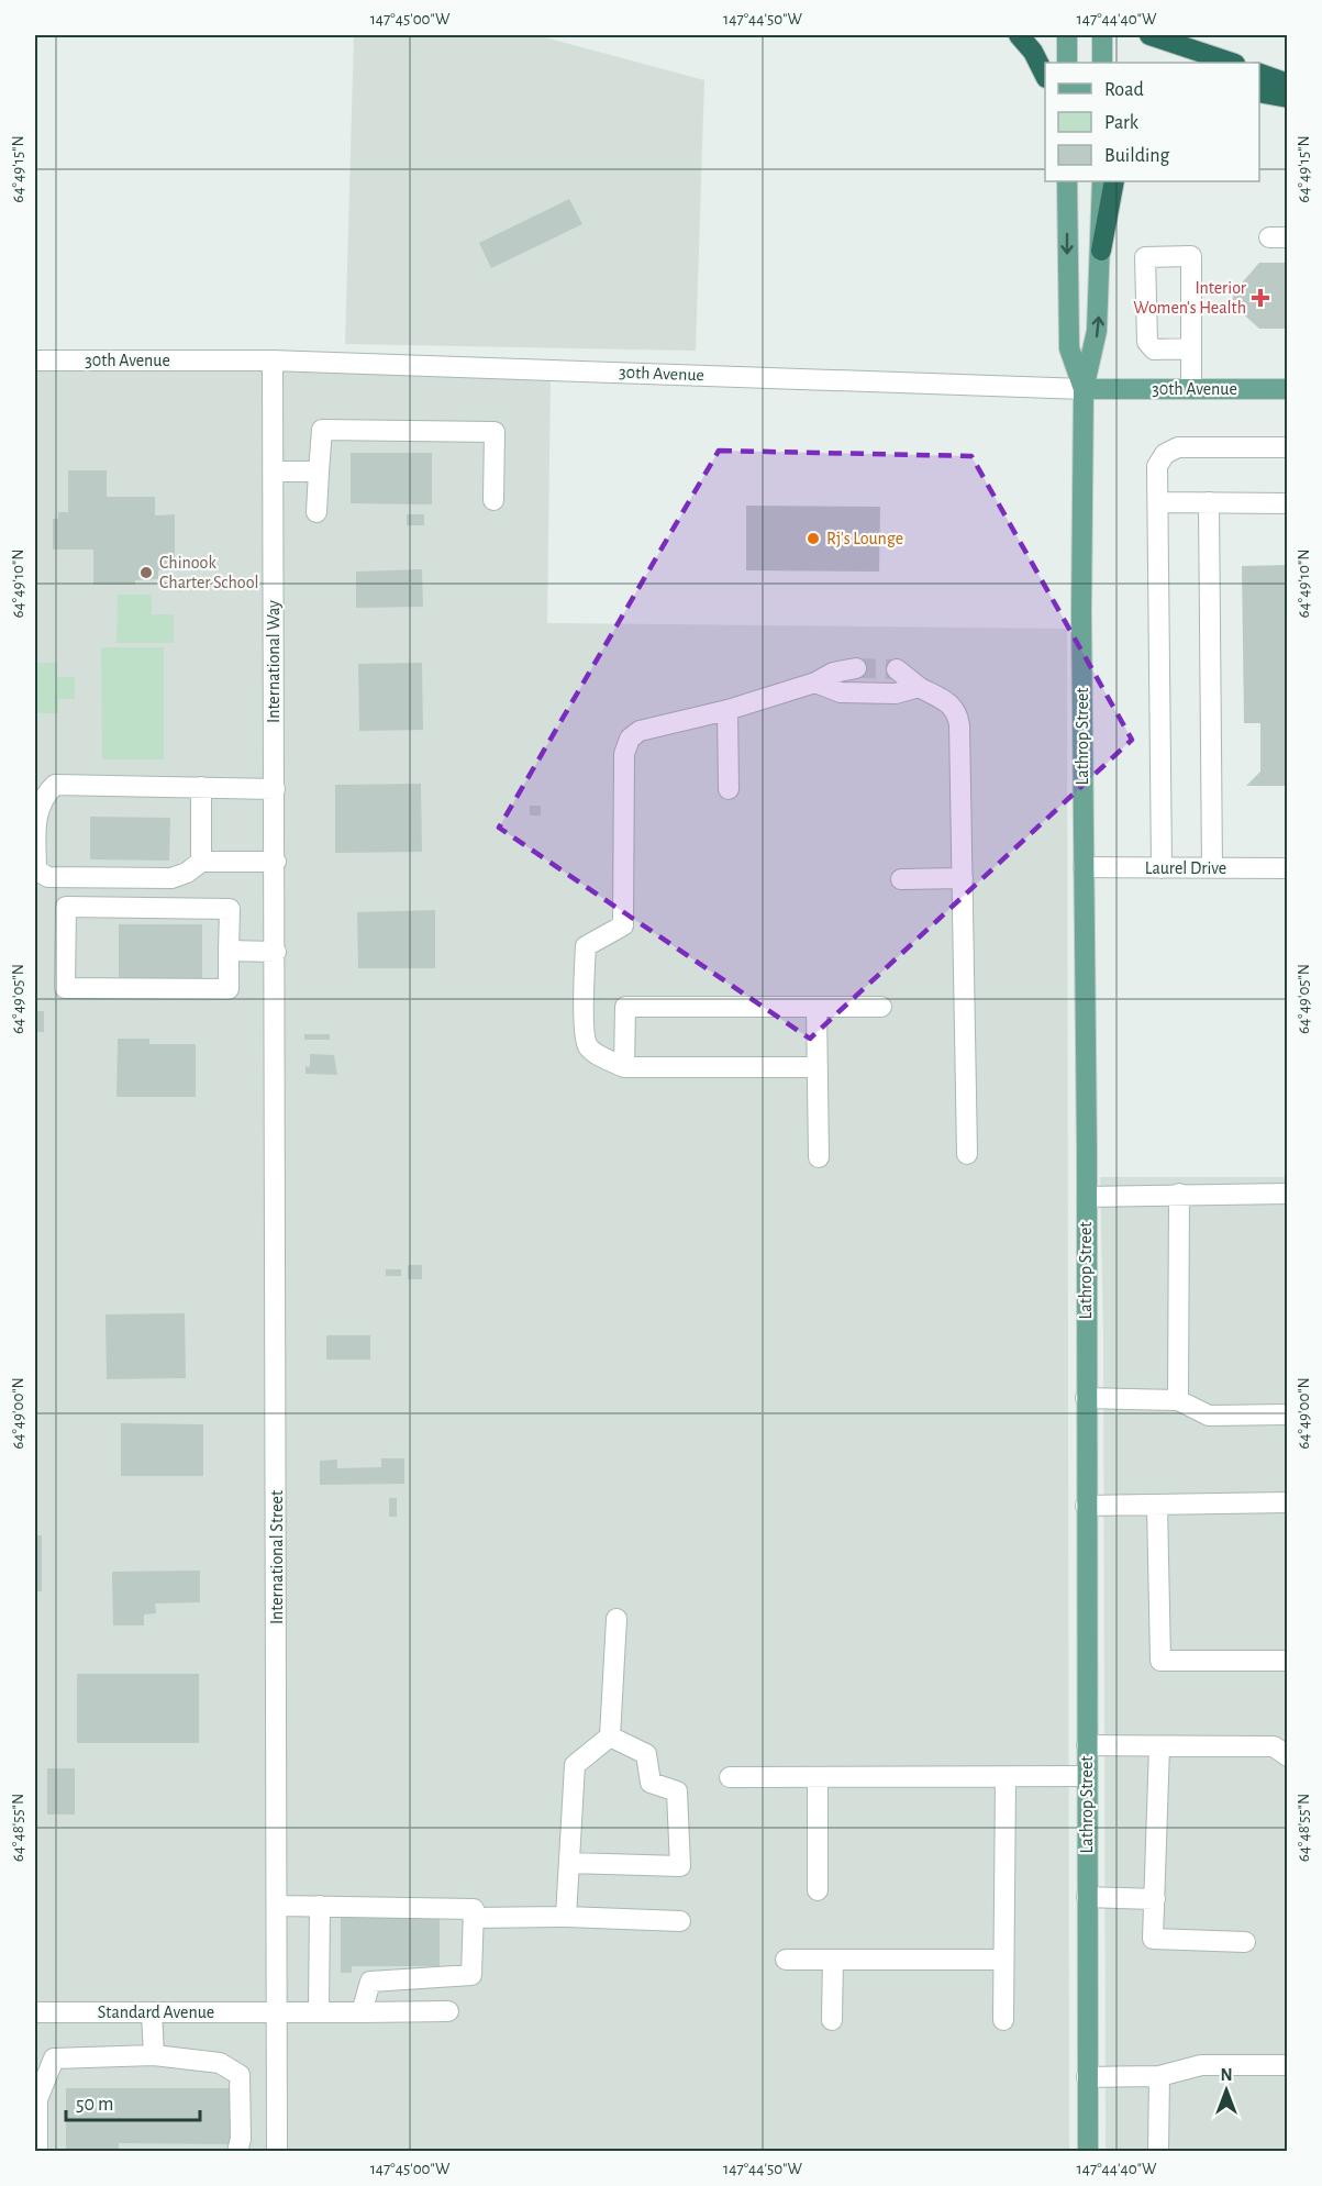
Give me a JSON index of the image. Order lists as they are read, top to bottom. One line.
{"streets":{"main road":["30th Avenue","Lathrop Street"],"street":["International Way","Laurel Drive","International Street","Standard Avenue"]},"crossings":[["30th Avenue","International Way"],["30th Avenue","Lathrop Street"],["International Way","International Street"],["Lathrop Street","Laurel Drive"],["International Street","Standard Avenue"]],"places":{"health":["Interior Women's Health"],"other":["Rj's Lounge","Chinook Charter School"]},"legend":["Road","Park","Building"],"scale_bar":"50 m","north":"top","coordinates":["147°45'00\"W","147°44'50\"W","147°44'40\"W","64°49'15\"N","64°49'10\"N","64°49'05\"N","64°49'00\"N","64°48'55\"N"]}
